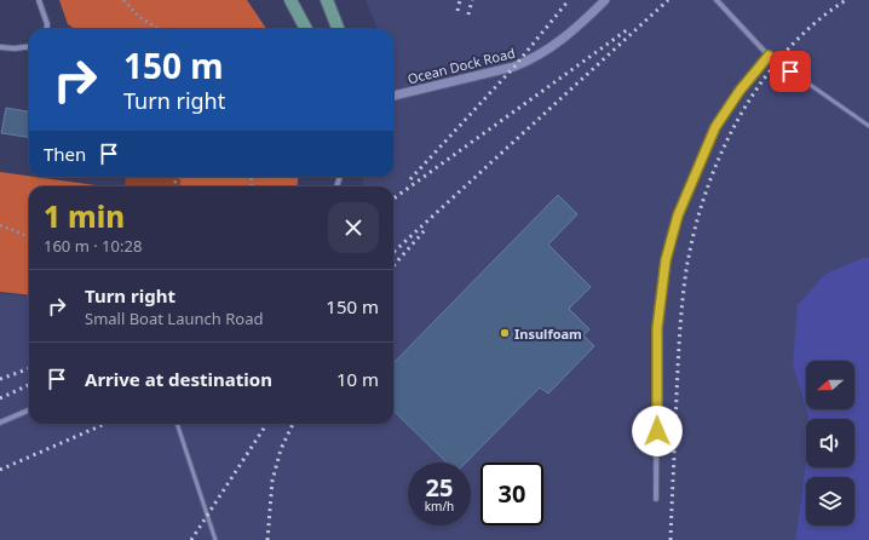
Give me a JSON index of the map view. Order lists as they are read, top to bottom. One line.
{"streets":{"street":["Ocean Dock Road"]},"places":["Insulfoam"],"north":"left","page":{"turn":["150 m","Turn right"],"then":"Then","heading":["1 min","160 m · 10:28"],"list":[{"name":"Turn right","note":"Small Boat Launch Road","value":"150 m"},{"name":"Arrive at destination","value":"10 m"}],"speed":"25 km/h","limit":"30"}}
